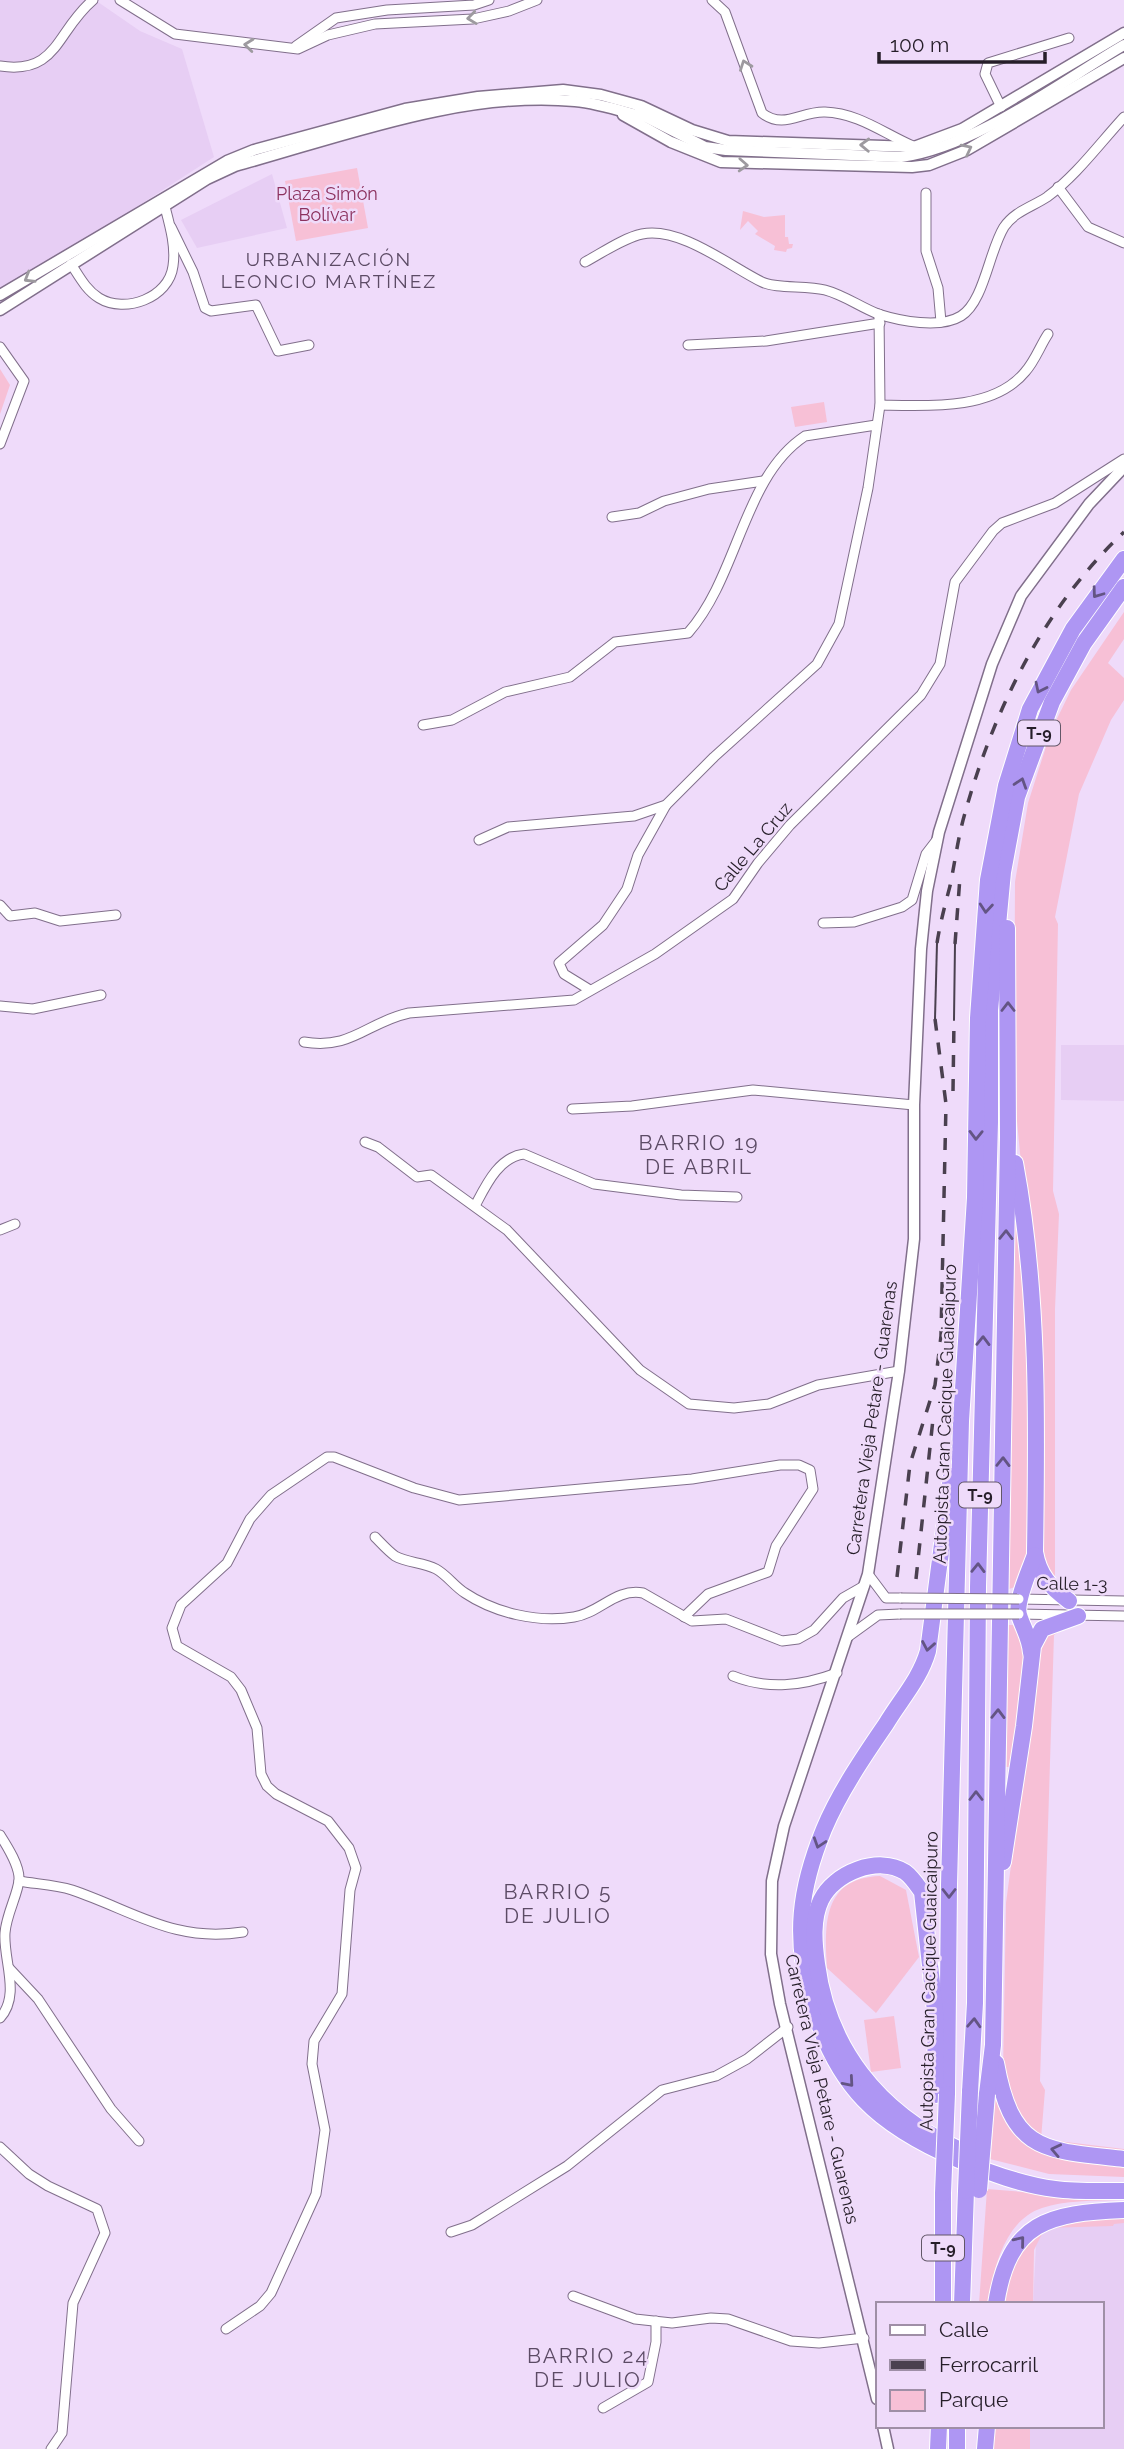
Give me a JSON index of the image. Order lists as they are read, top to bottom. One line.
{"streets":{"highway":["T-9","Autopista Gran Cacique Guaicaipuro"],"street":["Calle La Cruz","Carretera Vieja Petare - Guarenas","Calle 1-3"]},"districts":["URBANIZACIÓN LEONCIO MARTÍNEZ","BARRIO 19 DE ABRIL","BARRIO 5 DE JULIO","BARRIO 24 DE JULIO"],"parks":["Plaza Simón Bolívar"],"legend":["Calle","Ferrocarril","Parque"],"scale_bar":"100 m"}
